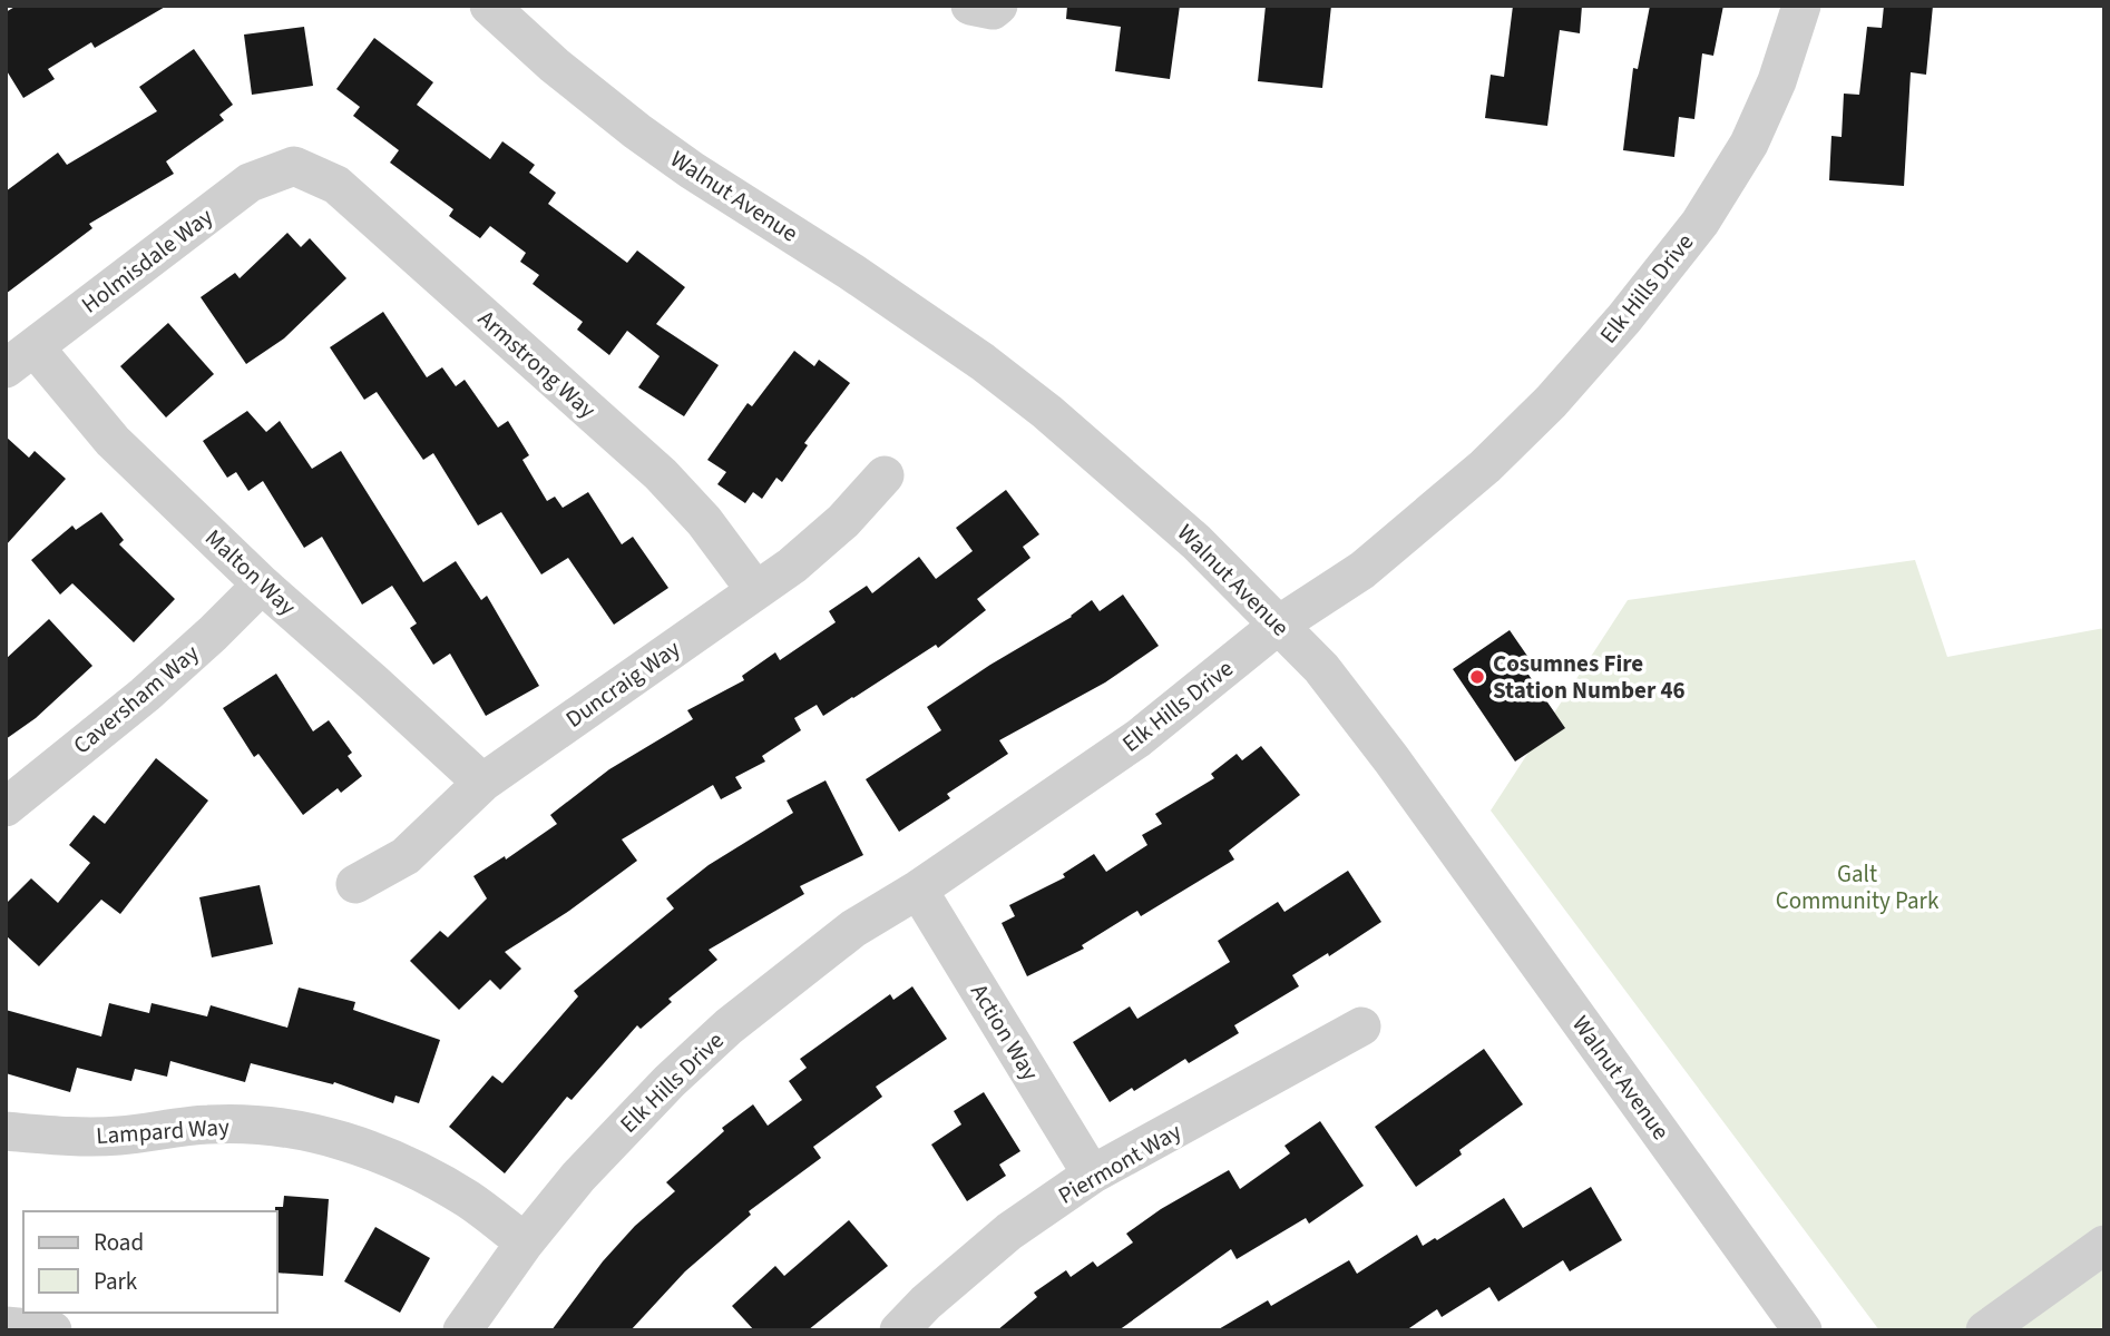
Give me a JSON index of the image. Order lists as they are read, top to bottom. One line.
{"streets":{"street":["Walnut Avenue","Holmisdale Way","Elk Hills Drive","Armstrong Way","Malton Way","Duncraig Way","Caversham Way","Action Way","Lampard Way","Piermont Way"]},"crossings":[["Walnut Avenue","Elk Hills Drive"],["Holmisdale Way","Armstrong Way"],["Holmisdale Way","Malton Way"],["Elk Hills Drive","Action Way"],["Elk Hills Drive","Lampard Way"],["Armstrong Way","Duncraig Way"],["Malton Way","Duncraig Way"],["Malton Way","Caversham Way"],["Action Way","Piermont Way"]],"parks":["Galt Community Park"],"places":["Cosumnes Fire Station Number 46"],"legend":["Road","Park"]}
